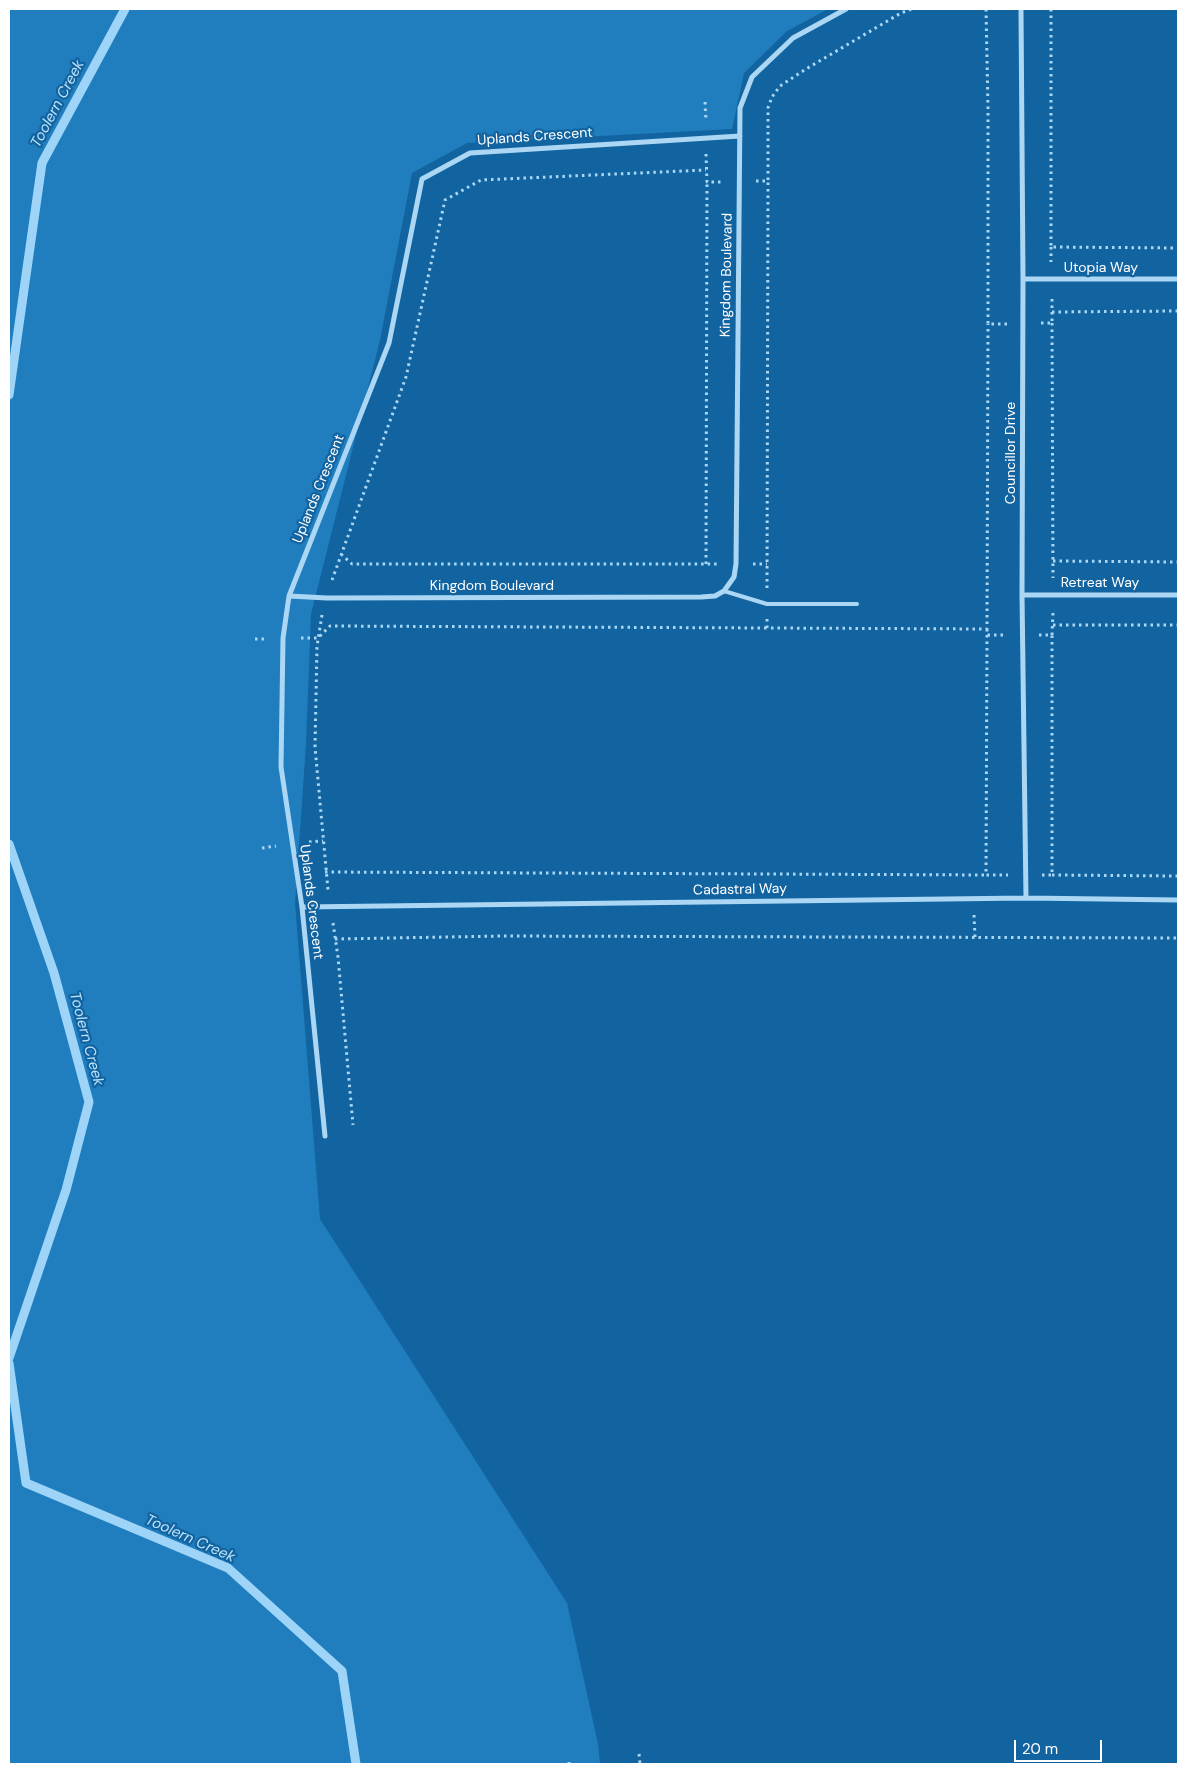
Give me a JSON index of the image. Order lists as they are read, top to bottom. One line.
{"streets":{"street":["Uplands Crescent","Utopia Way","Kingdom Boulevard","Councillor Drive","Retreat Way","Cadastral Way"]},"crossings":[["Uplands Crescent","Kingdom Boulevard"],["Uplands Crescent","Cadastral Way"],["Utopia Way","Councillor Drive"],["Councillor Drive","Retreat Way"],["Councillor Drive","Cadastral Way"]],"water":["Toolern Creek"],"scale_bar":"20 m"}
